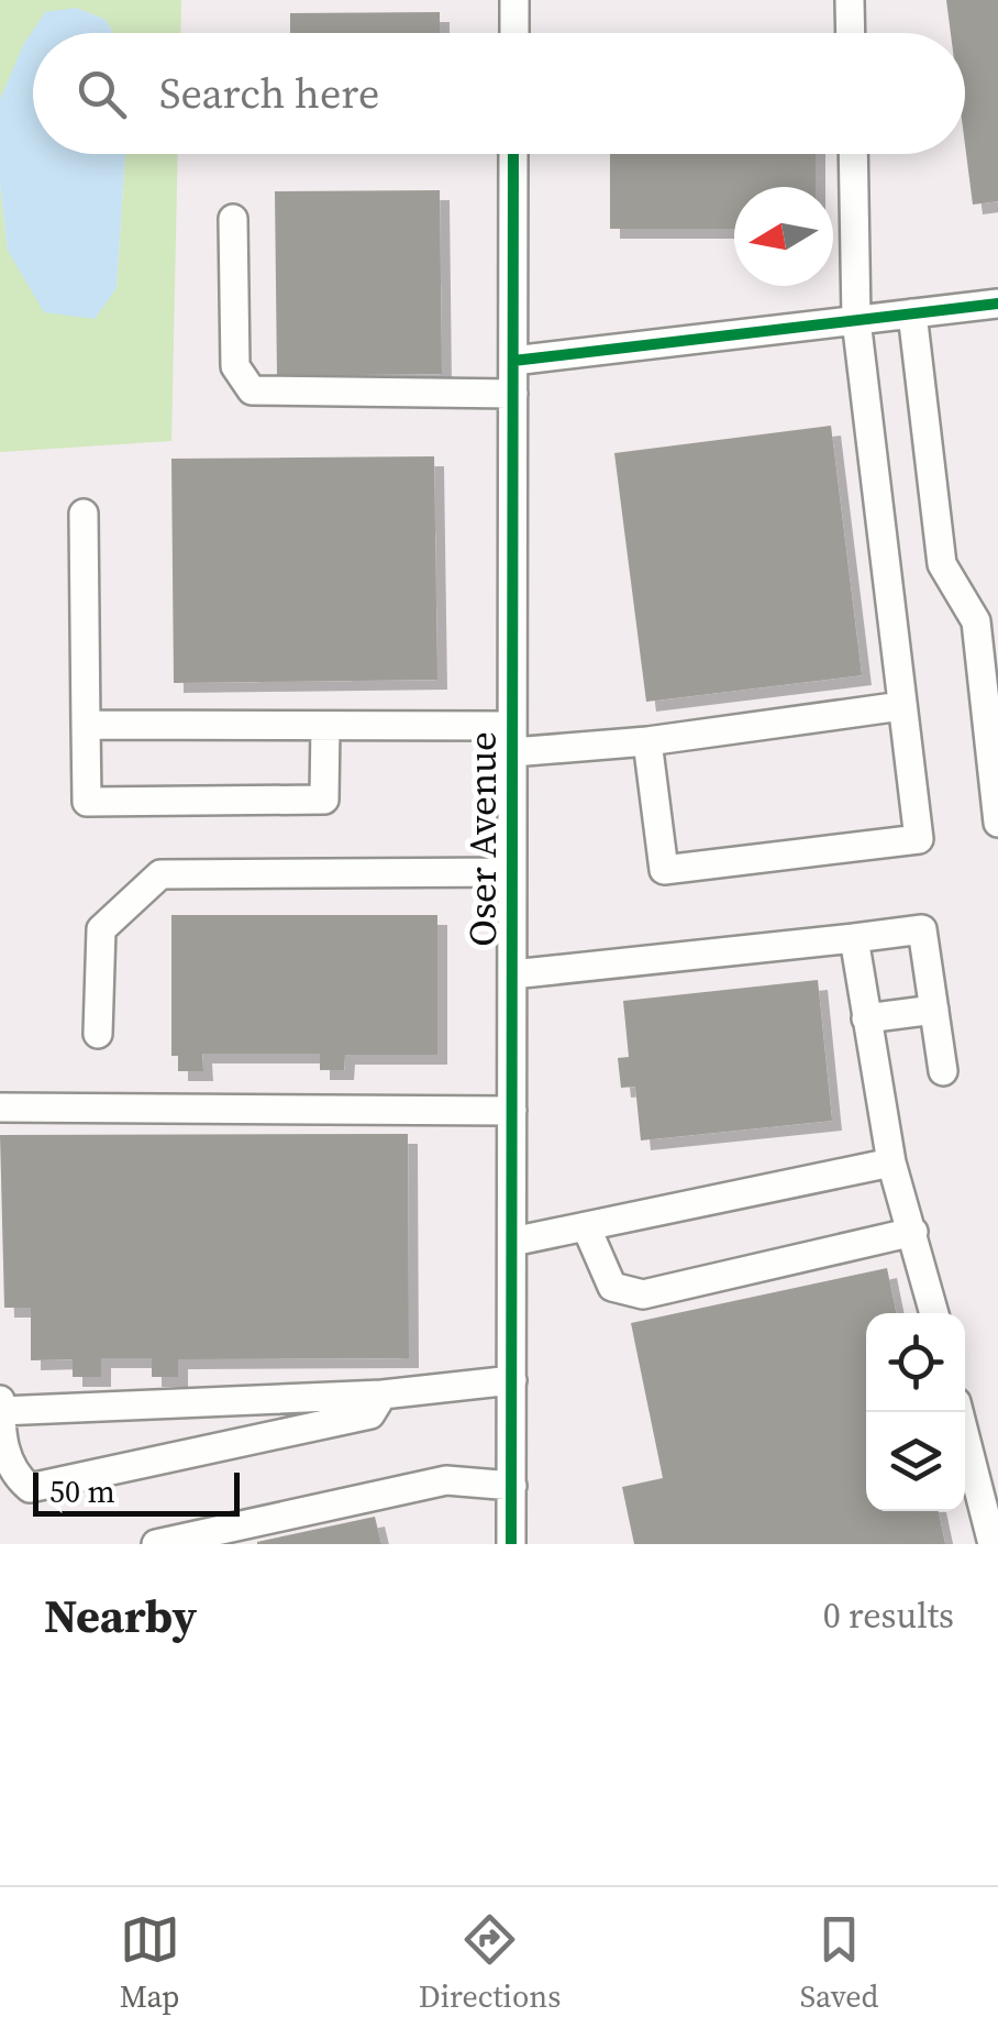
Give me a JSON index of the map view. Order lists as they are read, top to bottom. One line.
{"streets":{"street":["Oser Avenue"]},"scale_bar":"50 m","north":"left","page":{"search":"Search here","scale":"50 m","heading":["Nearby","0 results"],"nav":["Map","Directions","Saved"]}}
